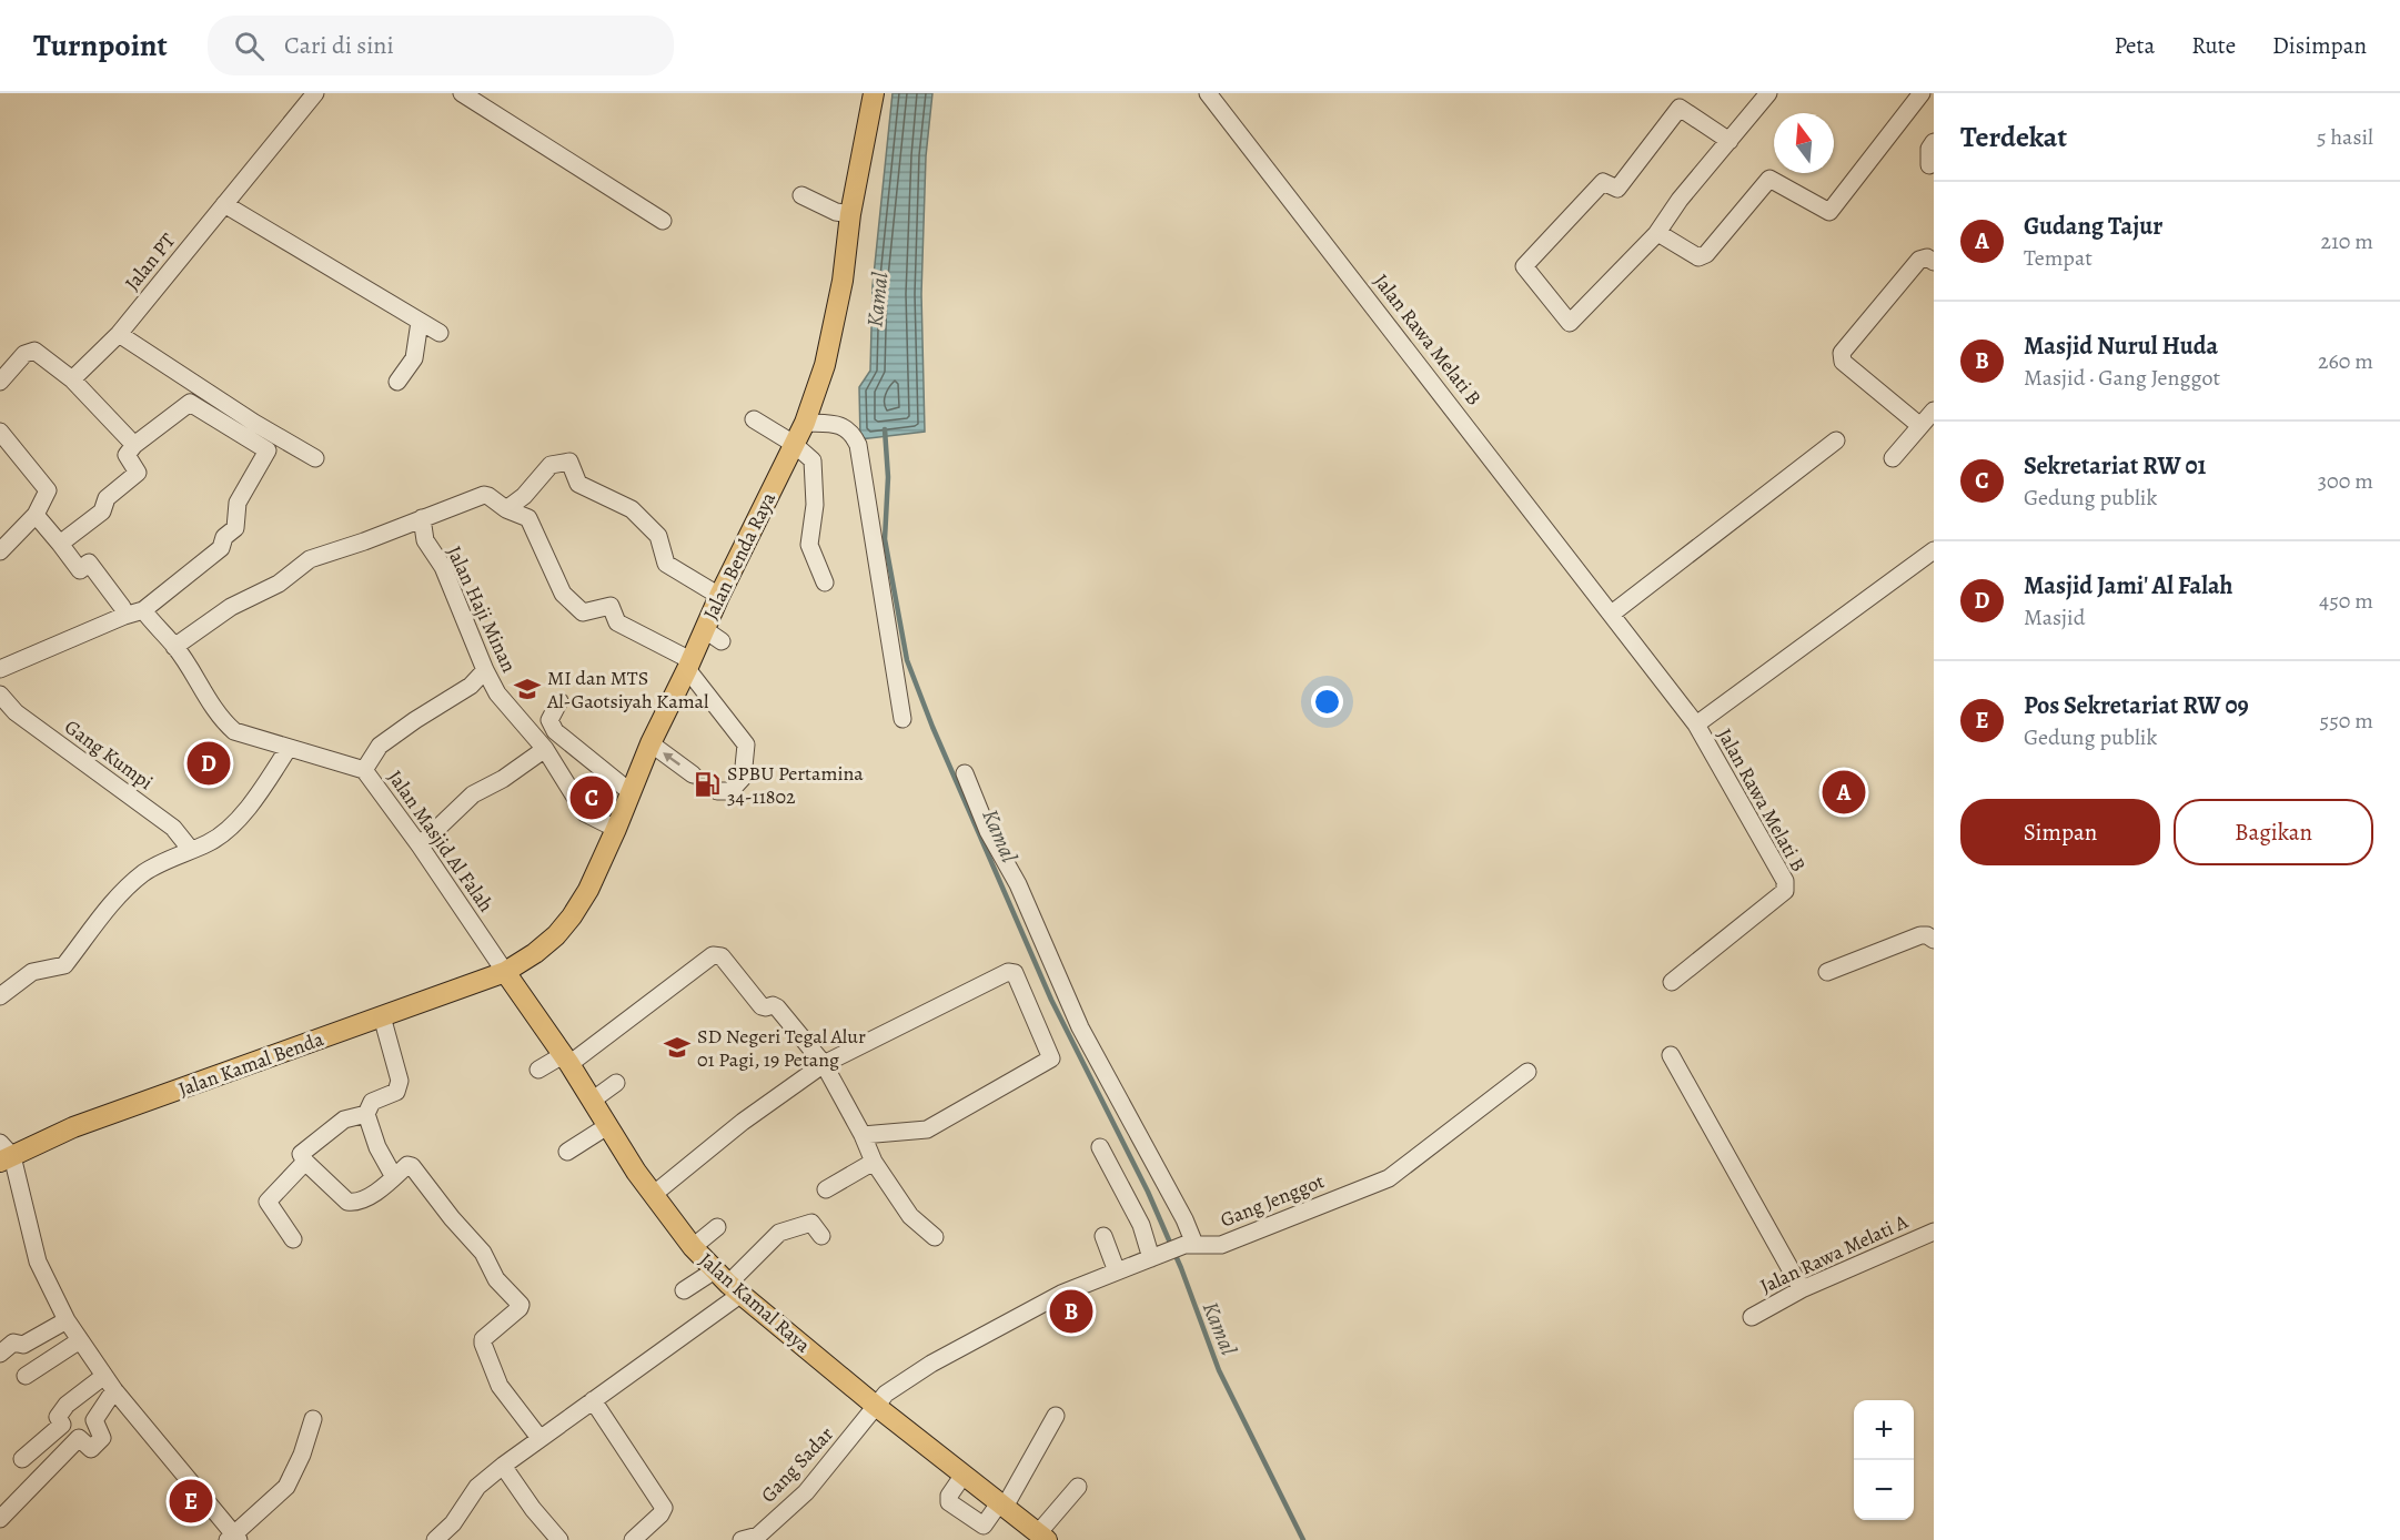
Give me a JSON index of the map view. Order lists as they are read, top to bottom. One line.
{"streets":{"main road":["Jalan Benda Raya","Jalan Kamal Benda","Jalan Kamal Raya"],"street":["Jalan PT","Jalan Rawa Melati B","Jalan Haji Minan","Gang Kumpi","Jalan Masjid Al Falah","Gang Jenggot","Jalan Rawa Melati A","Gang Sadar"]},"crossings":[["Jalan Benda Raya","Jalan Haji Minan"],["Jalan Benda Raya","Jalan Masjid Al Falah"],["Jalan Benda Raya","Jalan Kamal Benda"],["Jalan Benda Raya","Jalan Kamal Raya"],["Jalan Masjid Al Falah","Jalan Kamal Benda"],["Jalan Masjid Al Falah","Jalan Kamal Raya"],["Jalan Kamal Benda","Jalan Kamal Raya"],["Gang Jenggot","Jalan Kamal Raya"],["Gang Jenggot","Gang Sadar"],["Jalan Kamal Raya","Gang Sadar"]],"water":["Kamal"],"places":{"school or university":["MI dan MTS Al-Gaotsiyah Kamal","SD Negeri Tegal Alur 01 Pagi, 19 Petang"],"fuel station":["SPBU Pertamina 34-11802"]},"north":"top","page":{"header":"Turnpoint","search":"Cari di sini","nav":["Peta","Rute","Disimpan"],"heading":["Terdekat","5 hasil"],"list":[{"mark":"A","name":"Gudang Tajur","note":"Tempat","value":"210 m"},{"mark":"B","name":"Masjid Nurul Huda","note":"Masjid · Gang Jenggot","value":"260 m"},{"mark":"C","name":"Sekretariat RW 01","note":"Gedung publik","value":"300 m"},{"mark":"D","name":"Masjid Jami' Al Falah","note":"Masjid","value":"450 m"},{"mark":"E","name":"Pos Sekretariat RW 09","note":"Gedung publik","value":"550 m"}],"pins":["D","A","C","B","E"],"buttons":["Simpan","Bagikan"],"map_buttons":["+","−"]}}
